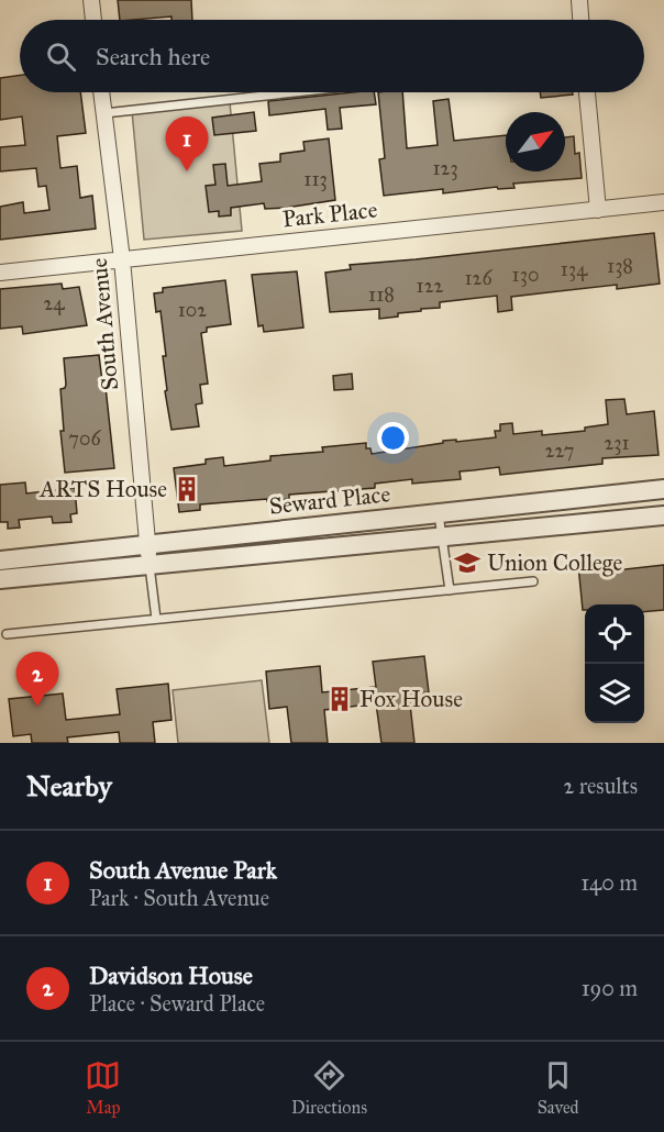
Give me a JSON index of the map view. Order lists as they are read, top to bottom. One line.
{"streets":{"street":["Park Place","South Avenue","Seward Place"]},"crossings":[["Park Place","South Avenue"],["South Avenue","Seward Place"]],"places":{"building":["ARTS House","Fox House"],"school or university":["Union College"]},"house_numbers":["123","113","138","134","130","126","122","118","24","102","706","231","227"],"north":"top right","page":{"search":"Search here","pins":["1","2"],"heading":["Nearby","2 results"],"list":[{"mark":"1","name":"South Avenue Park","note":"Park · South Avenue","value":"140 m"},{"mark":"2","name":"Davidson House","note":"Place · Seward Place","value":"190 m"}],"nav":["Map","Directions","Saved"]}}
